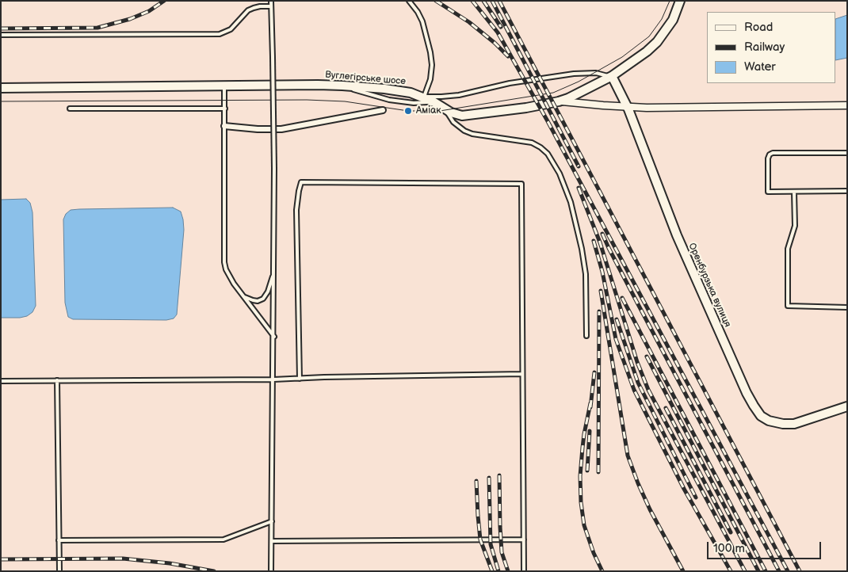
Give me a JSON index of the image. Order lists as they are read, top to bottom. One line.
{"streets":{"street":["Вуглегірське шосе","Оренбурзька вулиця"]},"crossings":[["Вуглегірське шосе","Оренбурзька вулиця"]],"places":["Аміак"],"legend":["Road","Railway","Water"],"scale_bar":"100 m"}
